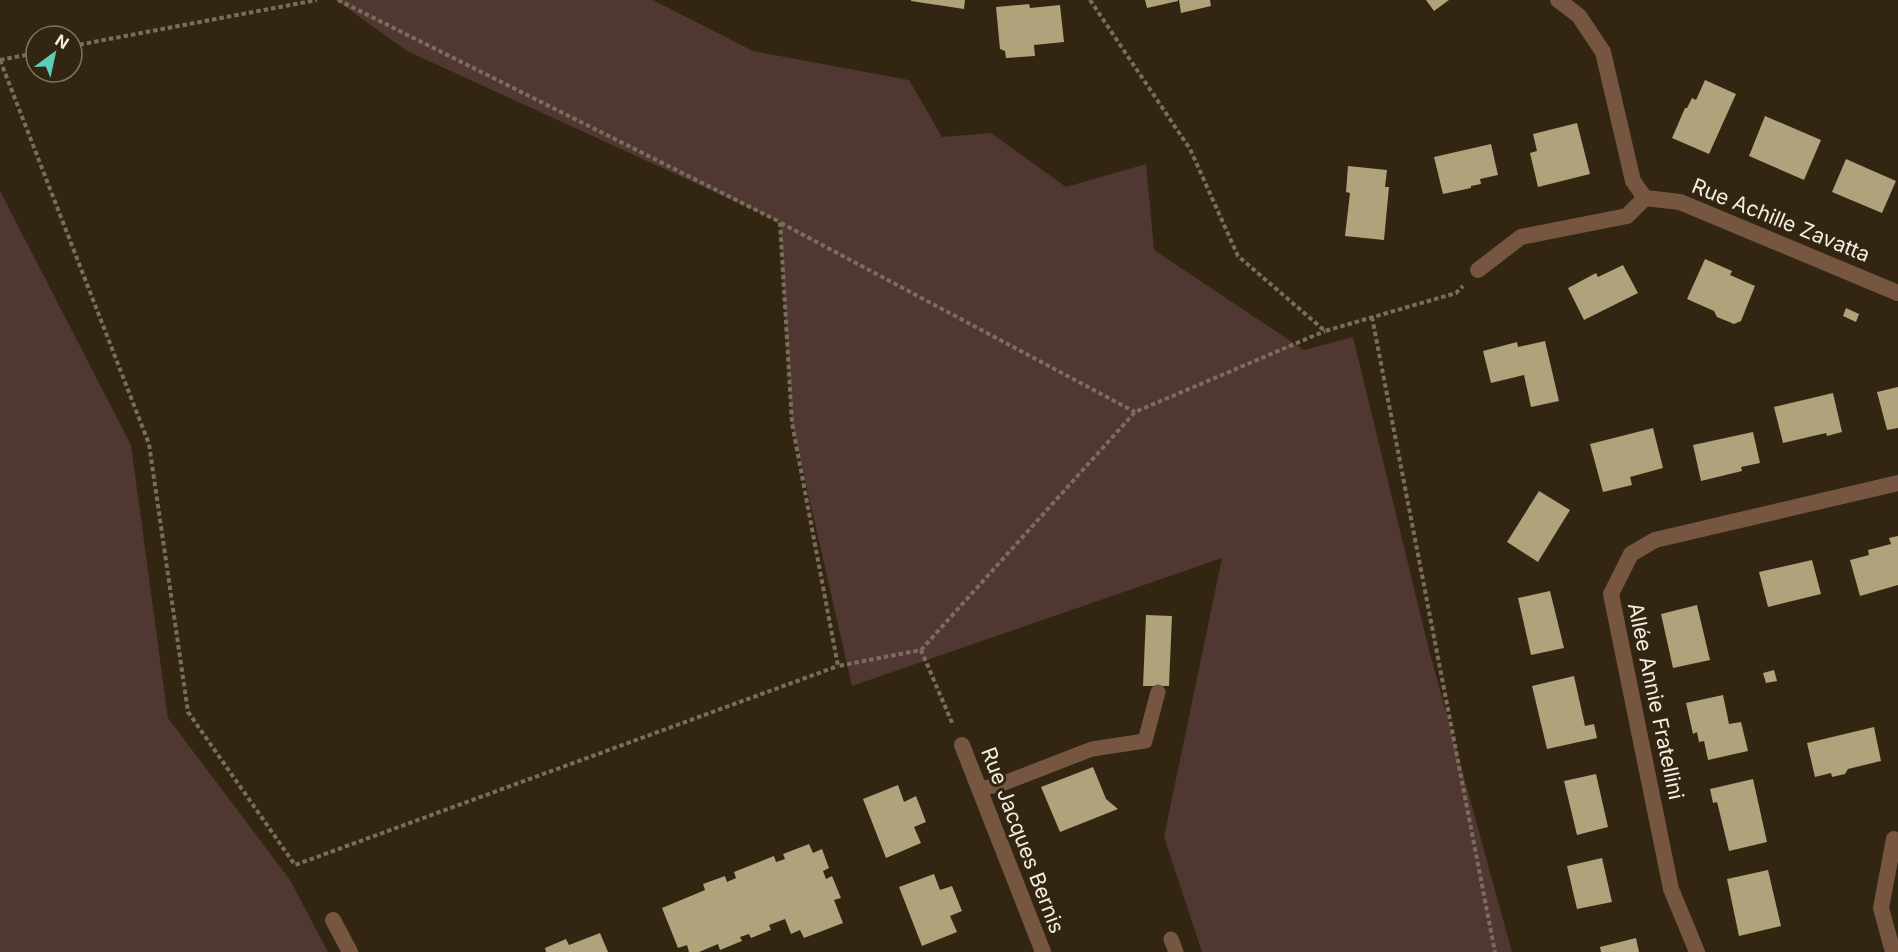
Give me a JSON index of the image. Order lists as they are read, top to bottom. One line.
{"streets":{"street":["Rue Achille Zavatta","Allée Annie Fratellini","Rue Jacques Bernis"]},"north":"top right"}
